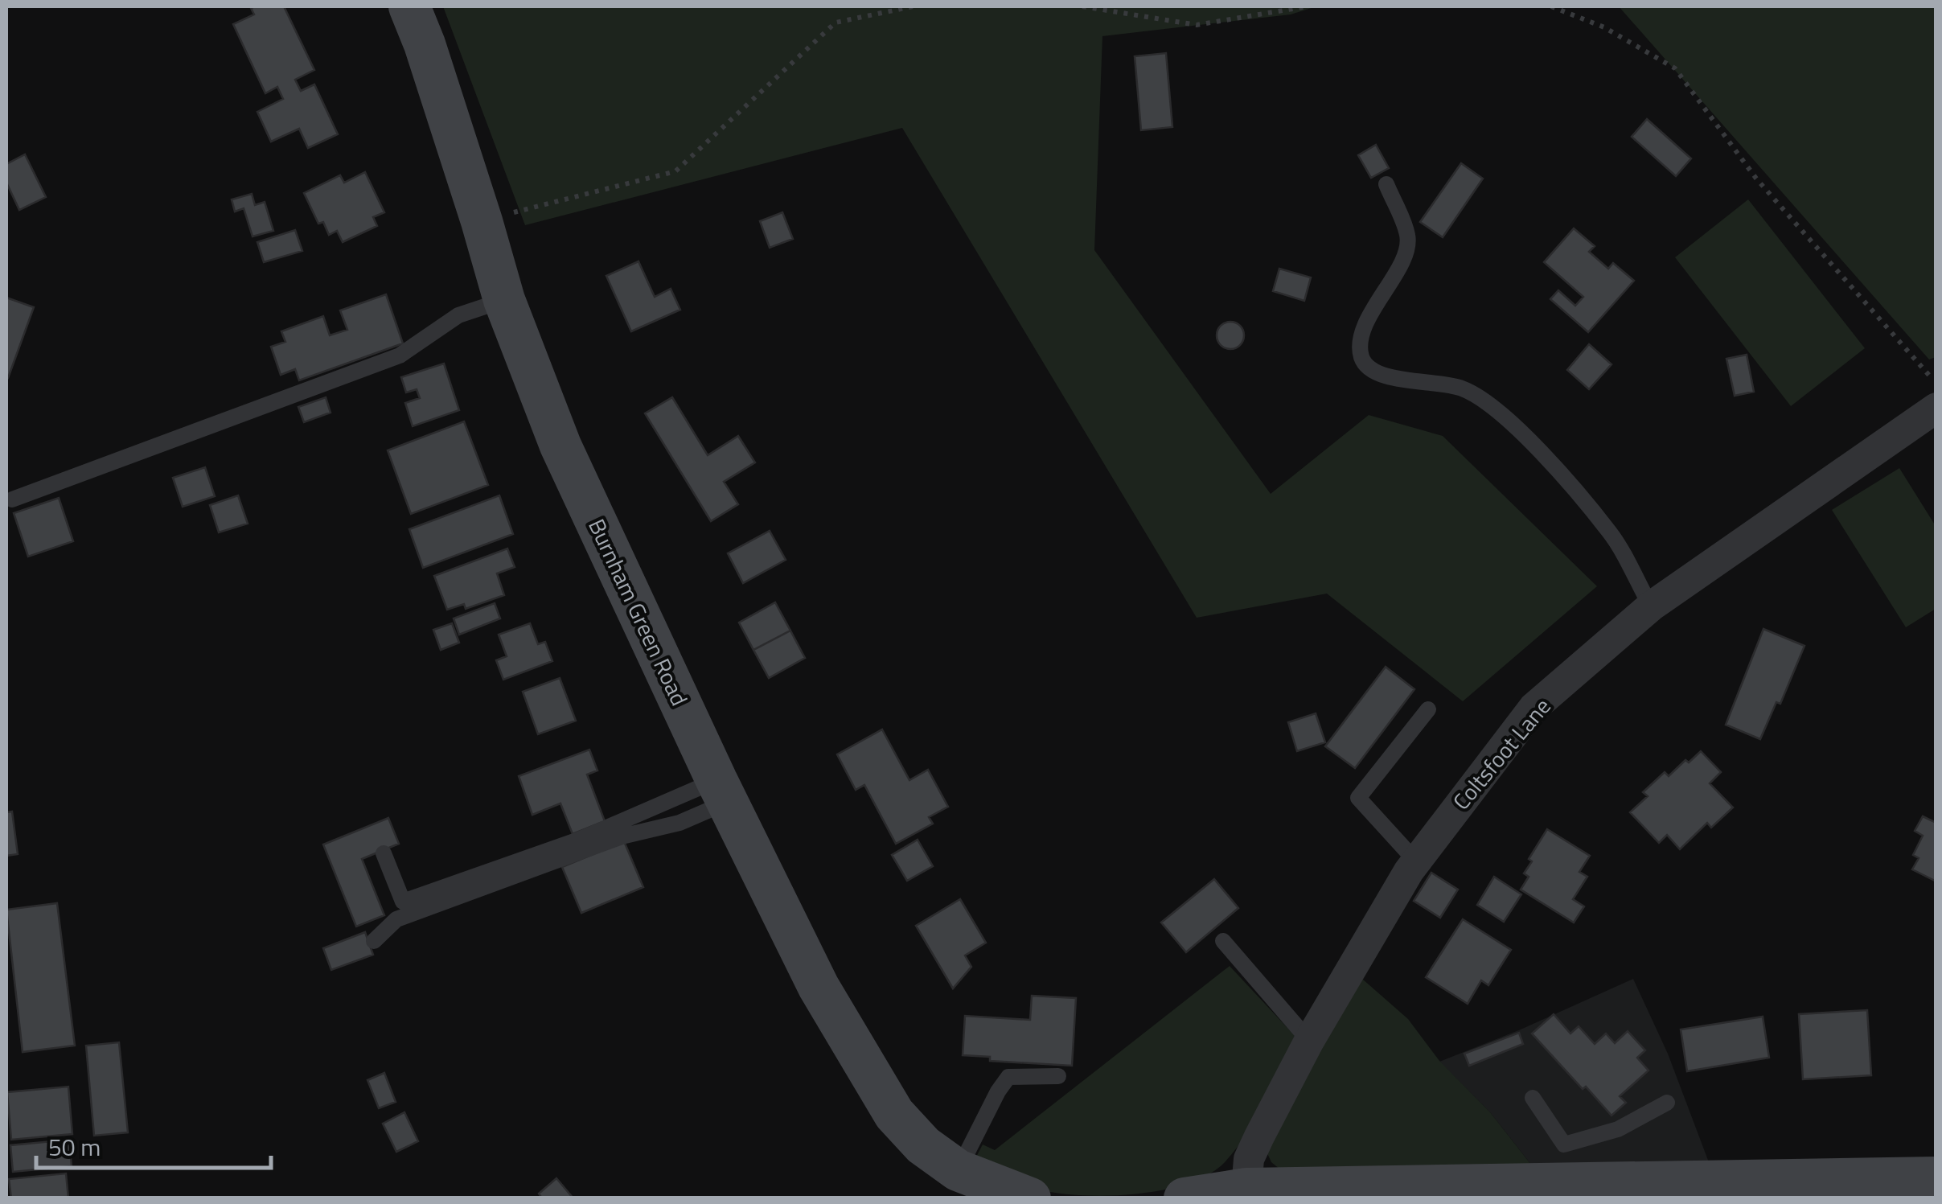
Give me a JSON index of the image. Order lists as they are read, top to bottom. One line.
{"streets":{"street":["Burnham Green Road","Coltsfoot Lane"]},"scale_bar":"50 m"}
